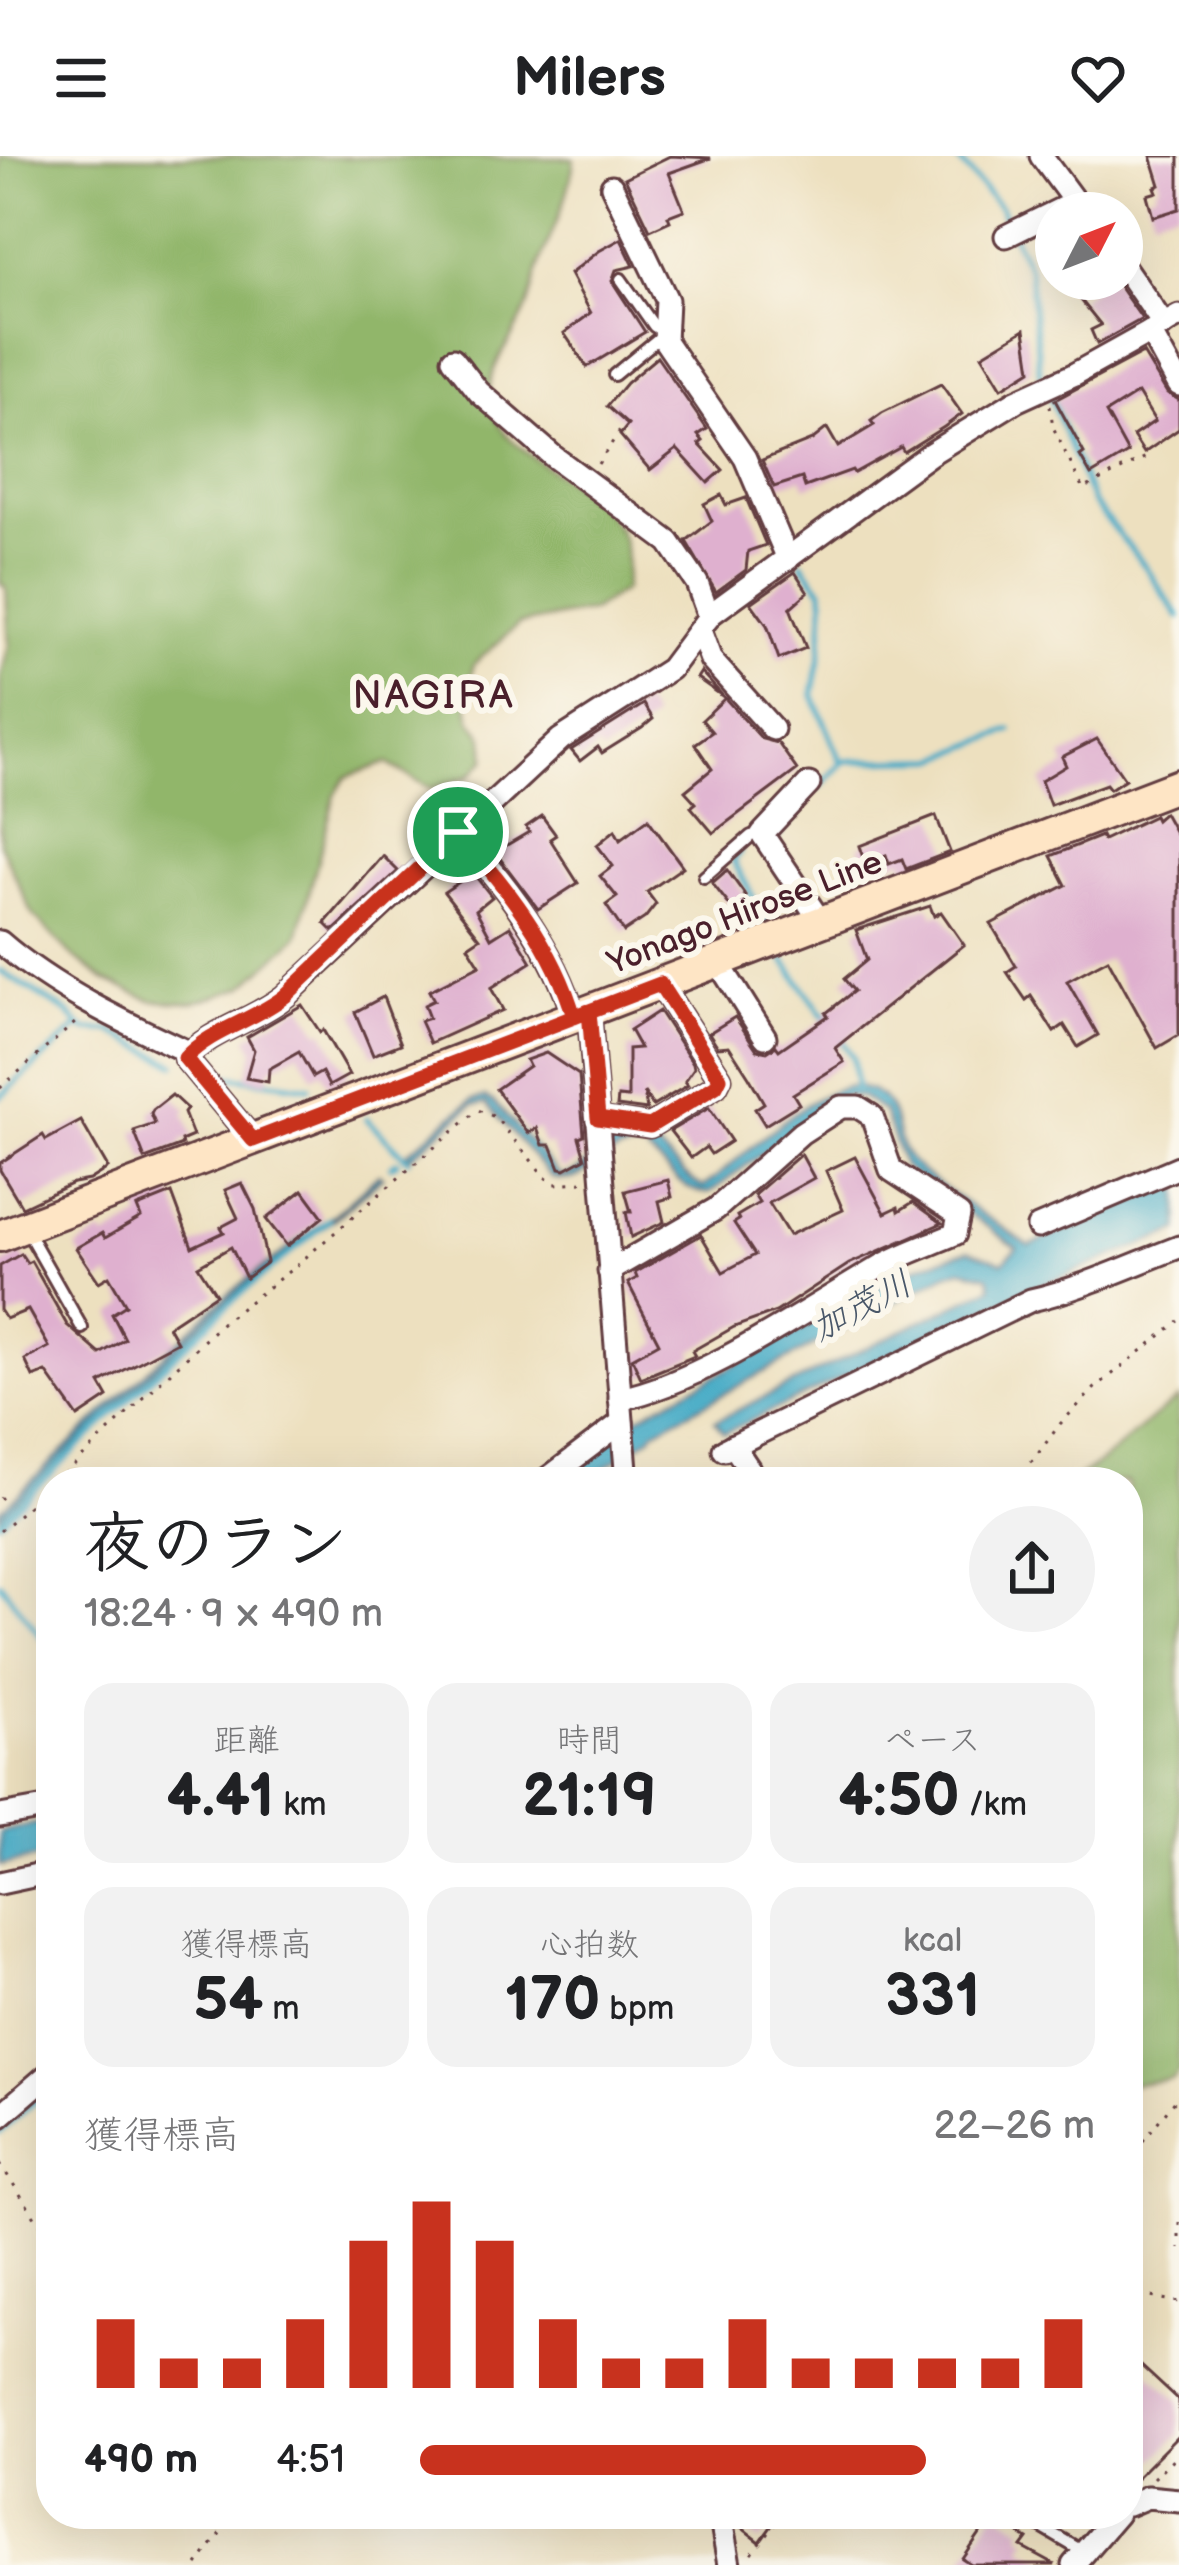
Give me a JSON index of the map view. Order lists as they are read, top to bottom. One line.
{"streets":{"main road":["Yonago Hirose Line"]},"districts":["NAGIRA"],"water":["加茂川"],"north":"top right","page":{"header":"Milers","heading":["夜のラン","18:24 · 9 × 490 m"],"stats":[["距離","4.41 km"],["時間","21:19"],["ペース","4:50 /km"],["獲得標高","54 m"],["心拍数","170 bpm"],["kcal","331"]],"chart":["獲得標高","22–26 m"],"list":[{"name":"490 m","note":"4:51"}]}}
